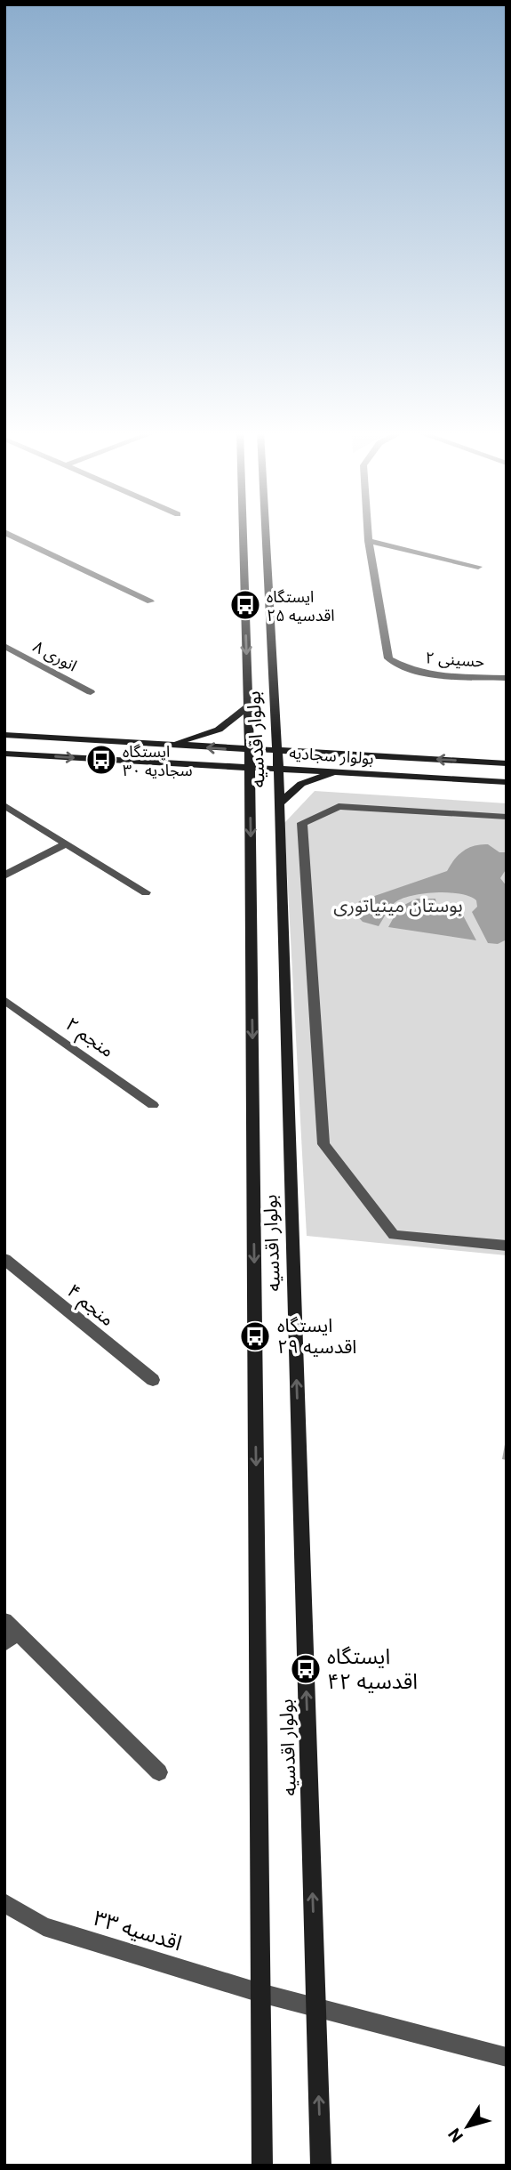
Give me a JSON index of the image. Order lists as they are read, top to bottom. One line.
{"streets":{"main road":["بولوار اقدسیه","بولوار سجادیه"],"street":["انوری ۸","حسینی ۲","منجم ۲","منجم ۴","اقدسیه ۳۳"]},"crossings":[["بولوار اقدسیه","بولوار سجادیه"],["بولوار اقدسیه","اقدسیه ۳۳"]],"parks":["بوستان مینیاتوری"],"places":{"bus stop":["ایستگاه اقدسیه ۲۵","ایستگاه سجادیه ۳۰","ایستگاه اقدسیه ۲۹","ایستگاه اقدسیه ۴۲"]},"north":"bottom left"}
